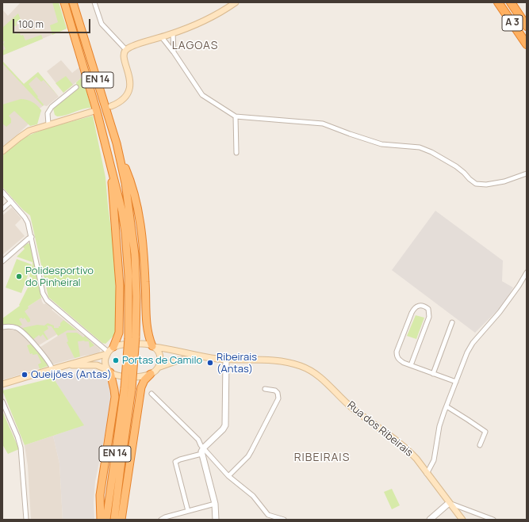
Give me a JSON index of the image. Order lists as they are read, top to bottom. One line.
{"streets":{"highway":["A 3","EN 14"],"main road":["Rua dos Ribeirais"]},"districts":["LAGOAS","RIBEIRAIS"],"places":["Polidesportivo do Pinheiral","Portas de Camilo","Ribeirais (Antas)","Queijões (Antas)"],"scale_bar":"100 m"}
